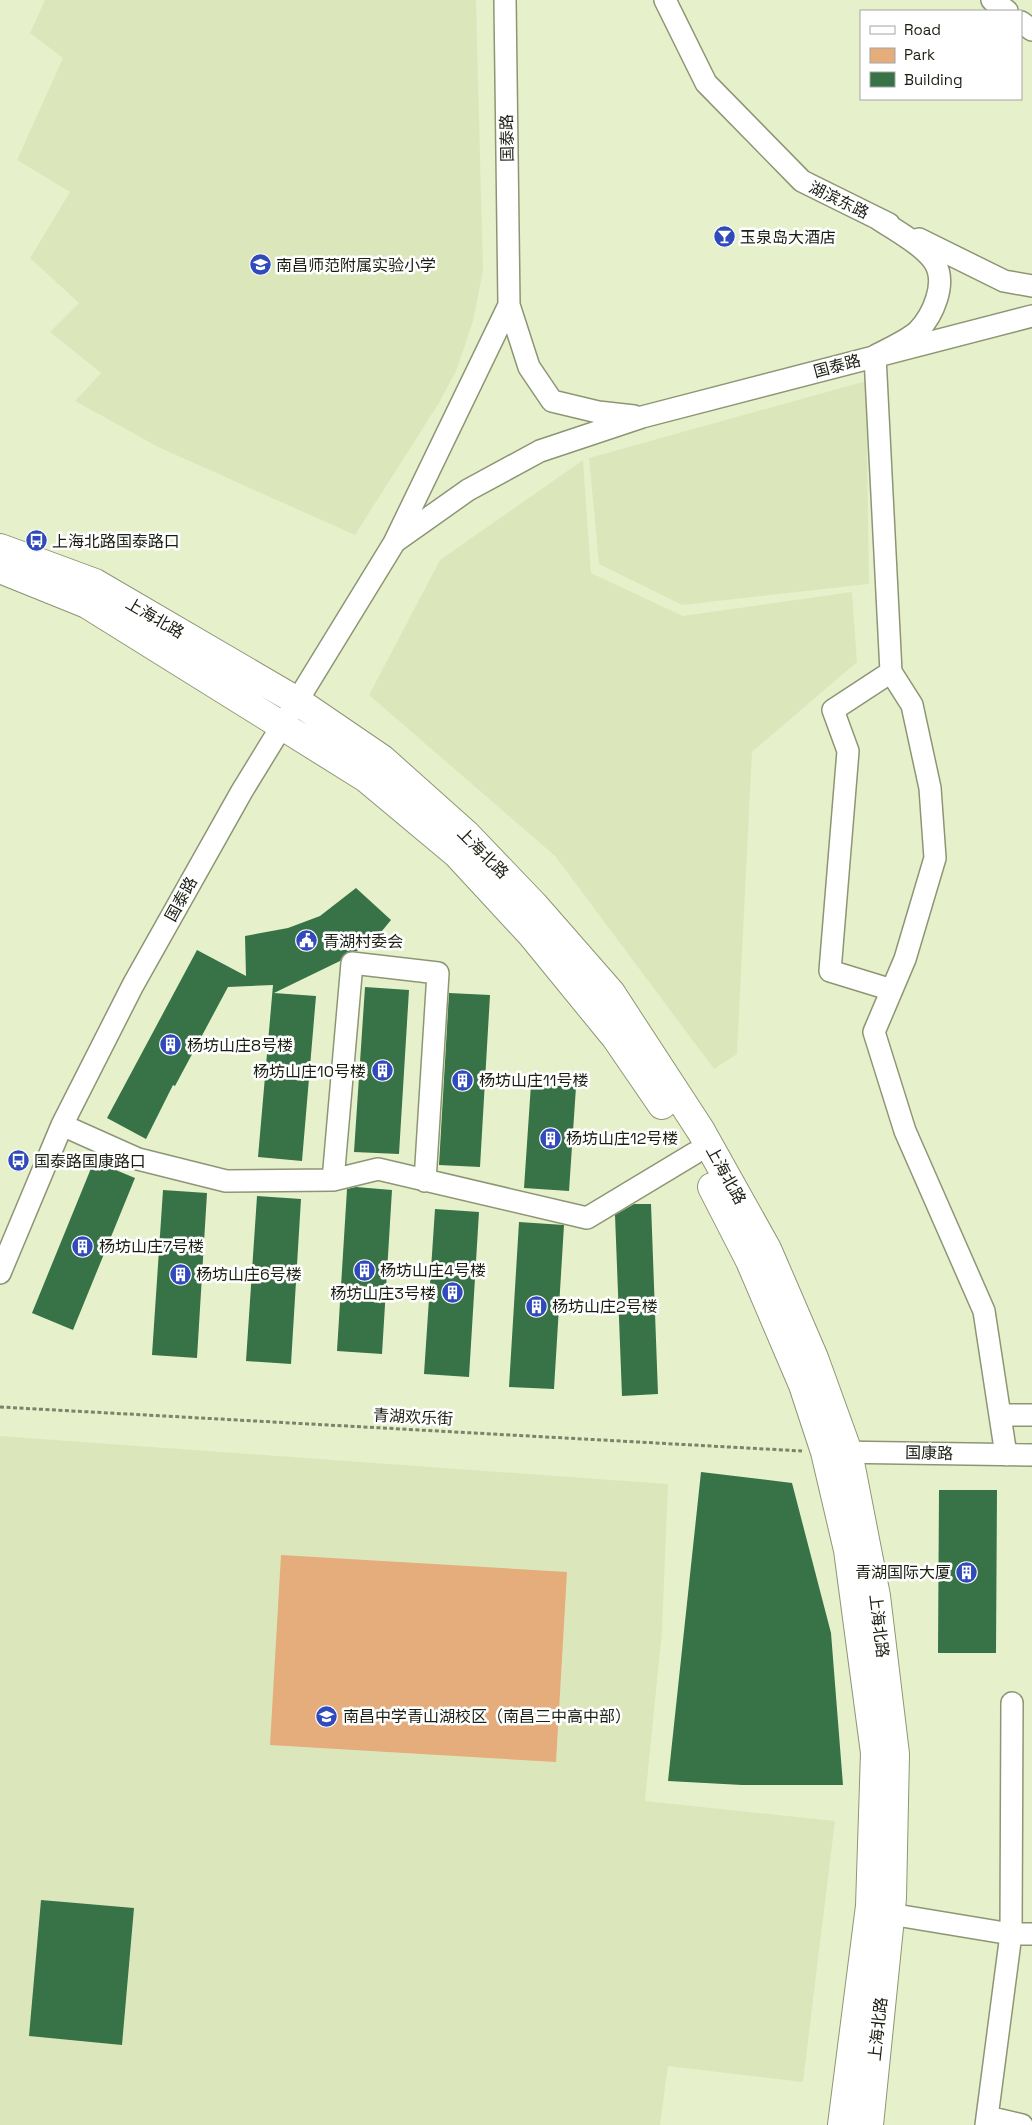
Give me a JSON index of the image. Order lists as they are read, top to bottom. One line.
{"streets":{"main road":["上海北路"],"street":["国泰路","湖滨东路","国康路"],"path":["青湖欢乐街"]},"crossings":[["国泰路","上海北路"],["上海北路","青湖欢乐街"],["上海北路","国康路"],["青湖欢乐街","国康路"]],"places":{"bar":["玉泉岛大酒店"],"school or university":["南昌师范附属实验小学","南昌中学青山湖校区（南昌三中高中部）"],"bus stop":["上海北路国泰路口","国泰路国康路口"],"public building":["青湖村委会"],"building":["杨坊山庄8号楼","杨坊山庄10号楼","杨坊山庄11号楼","杨坊山庄12号楼","杨坊山庄7号楼","杨坊山庄4号楼","杨坊山庄6号楼","杨坊山庄3号楼","杨坊山庄2号楼","青湖国际大厦"]},"legend":["Road","Park","Building"]}
